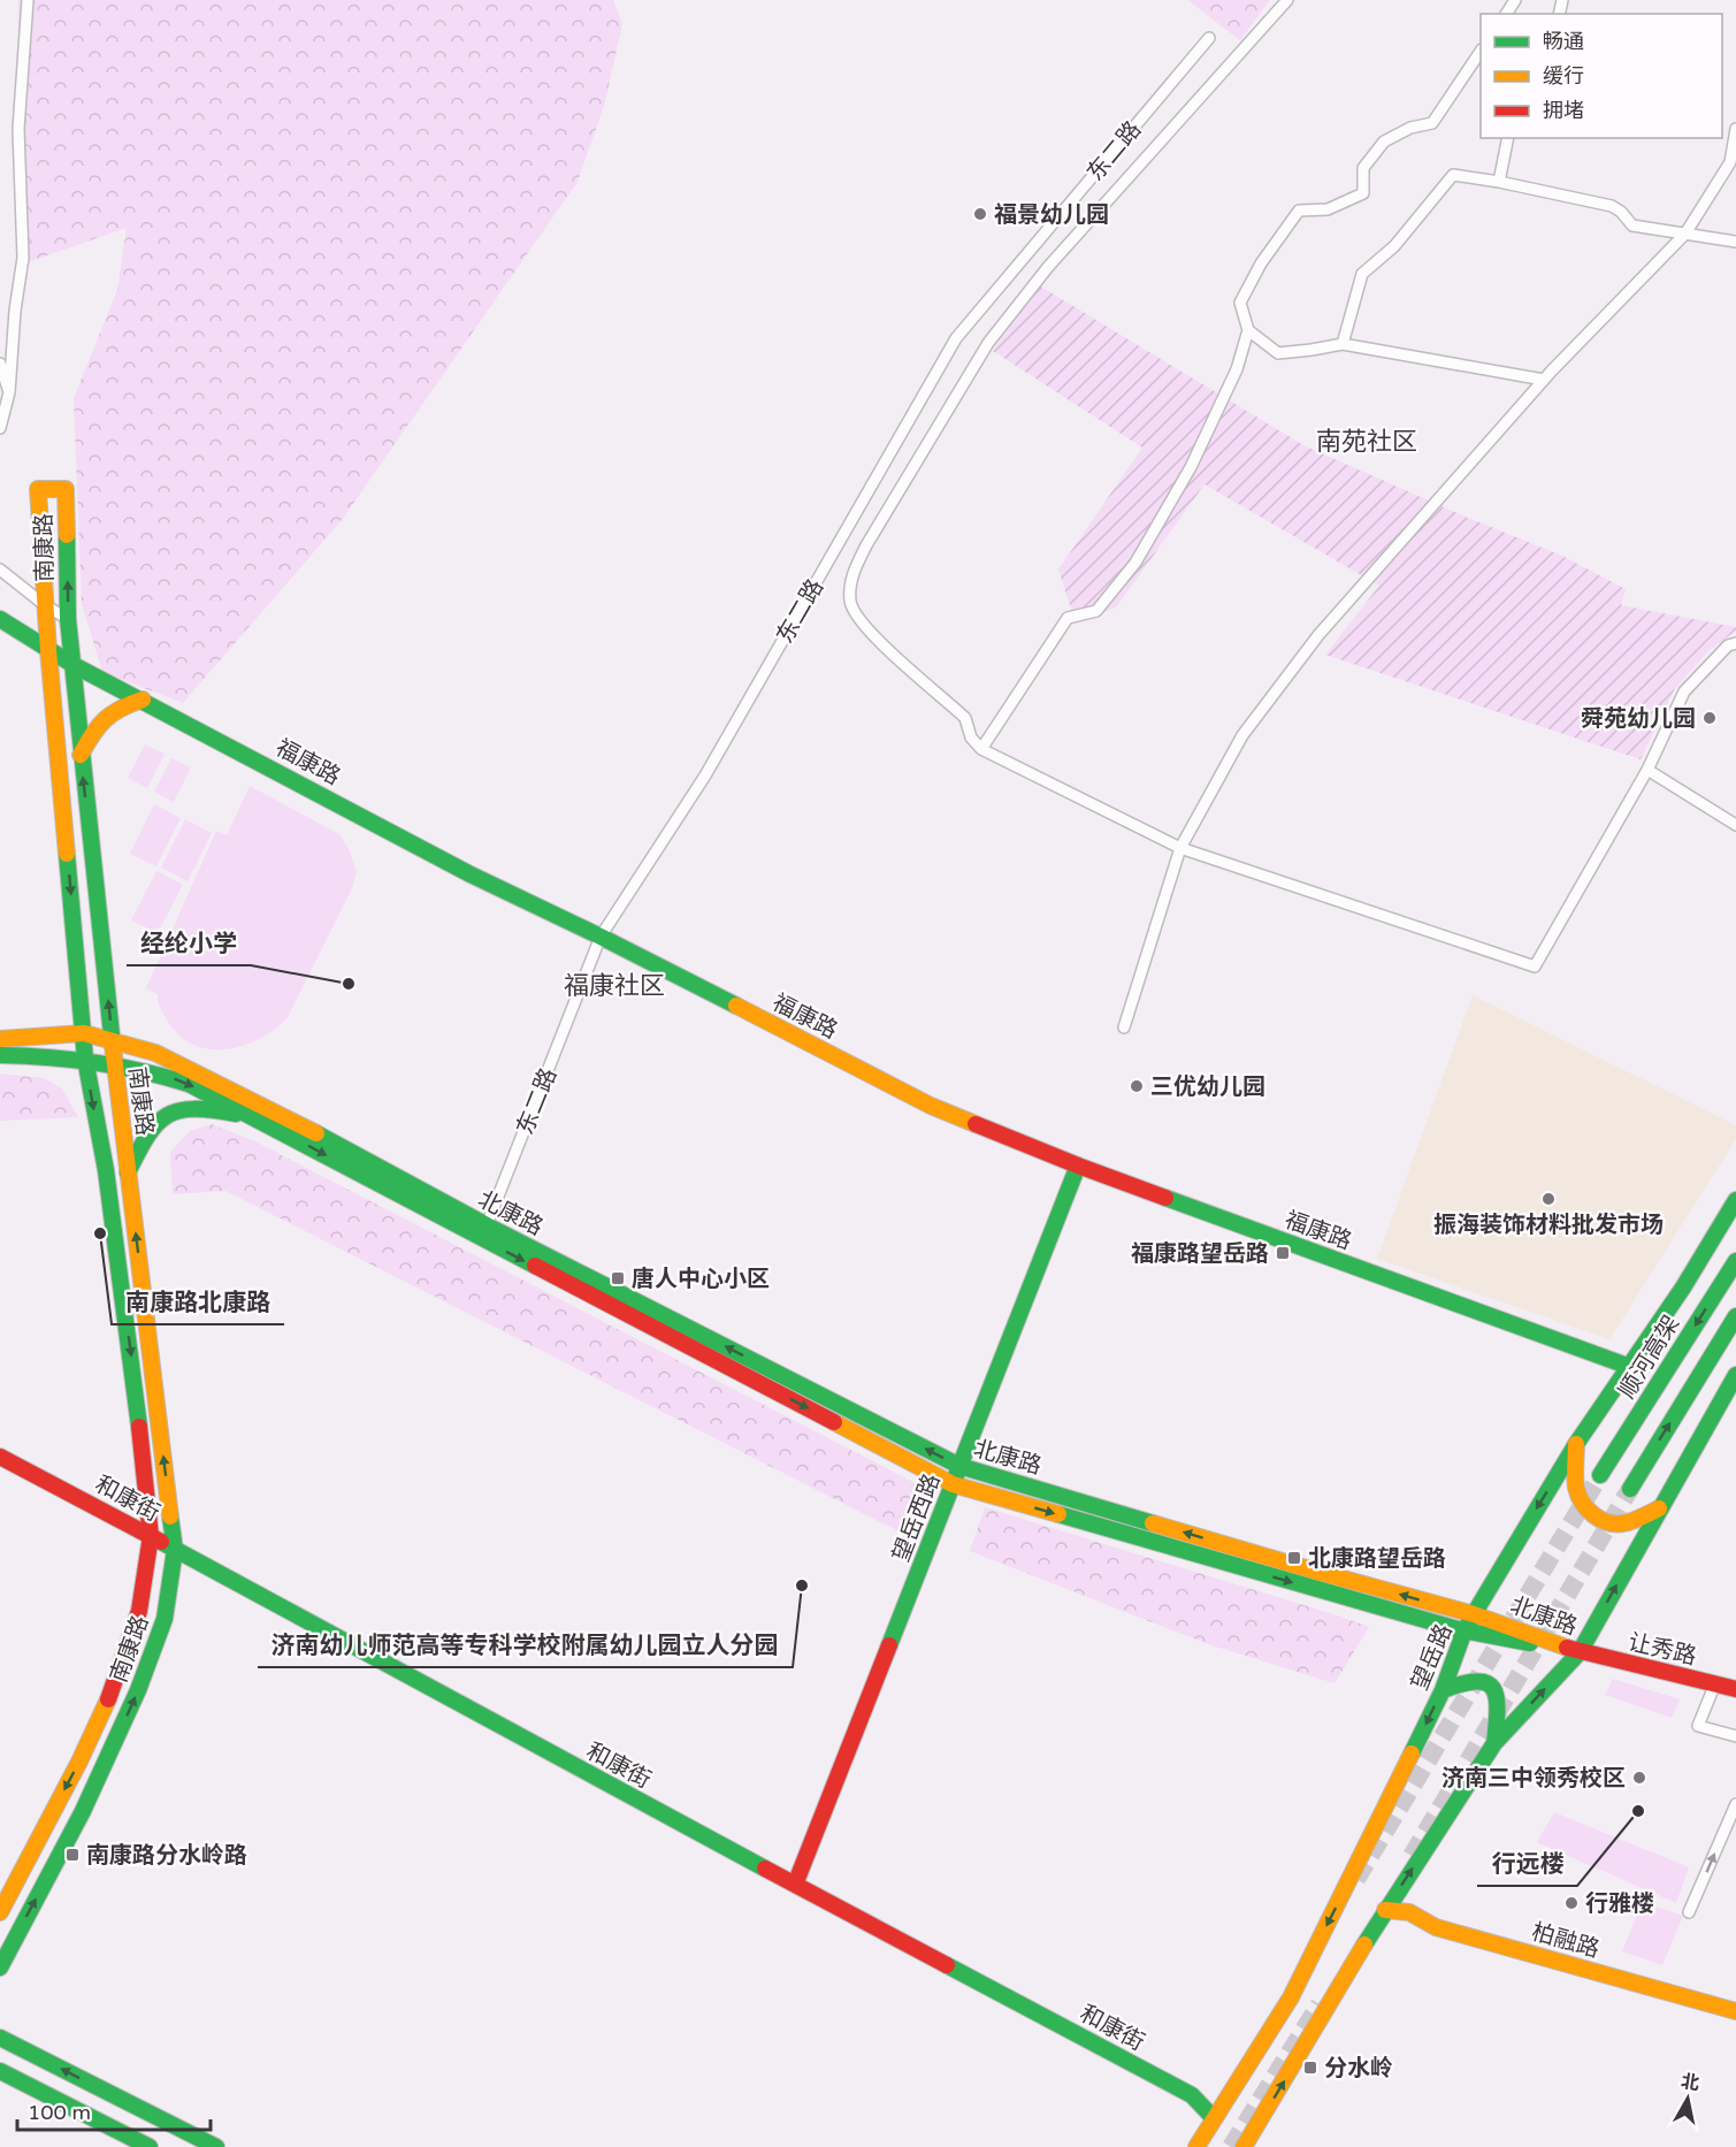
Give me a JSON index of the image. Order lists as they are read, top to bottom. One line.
{"streets":{"main road":["南康路","福康路","北康路","顺河高架","和康街","望岳西路","让秀路","望岳路","柏融路"],"street":["东二路"]},"crossings":[["东二路","福康路"],["东二路","北康路"],["南康路","福康路"],["南康路","北康路"],["南康路","和康街"],["福康路","望岳西路"],["福康路","望岳路"],["北康路","望岳西路"],["北康路","让秀路"],["北康路","望岳路"],["和康街","望岳西路"],["和康街","望岳路"]],"districts":["南苑社区","福康社区"],"places":{"other":["福景幼儿园","舜苑幼儿园","经纶小学","三优幼儿园","振海装饰材料批发市场","南康路北康路","济南幼儿师范高等专科学校附属幼儿园立人分园","济南三中领秀校区","行远楼","行雅楼"],"transit":["福康路望岳路","唐人中心小区","北康路望岳路","南康路分水岭路","分水岭"]},"legend":["畅通","缓行","拥堵"],"scale_bar":"100 m","north":"top"}
